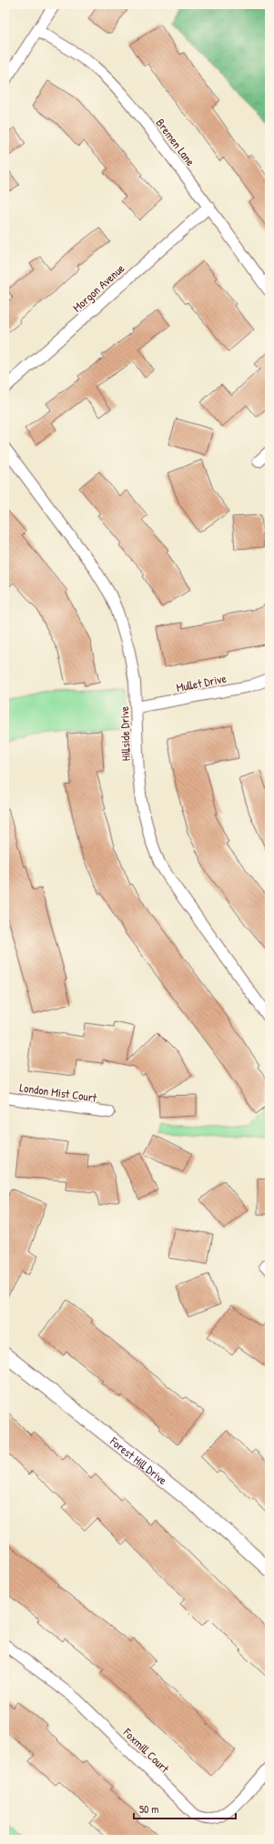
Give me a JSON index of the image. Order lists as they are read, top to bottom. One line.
{"streets":{"street":["Bremen Lane","Morgon Avenue","Mullet Drive","Hillside Drive","London Mist Court","Forest Hill Drive","Foxmill Court"]},"crossings":[["Bremen Lane","Morgon Avenue"],["Mullet Drive","Hillside Drive"]],"scale_bar":"50 m"}
